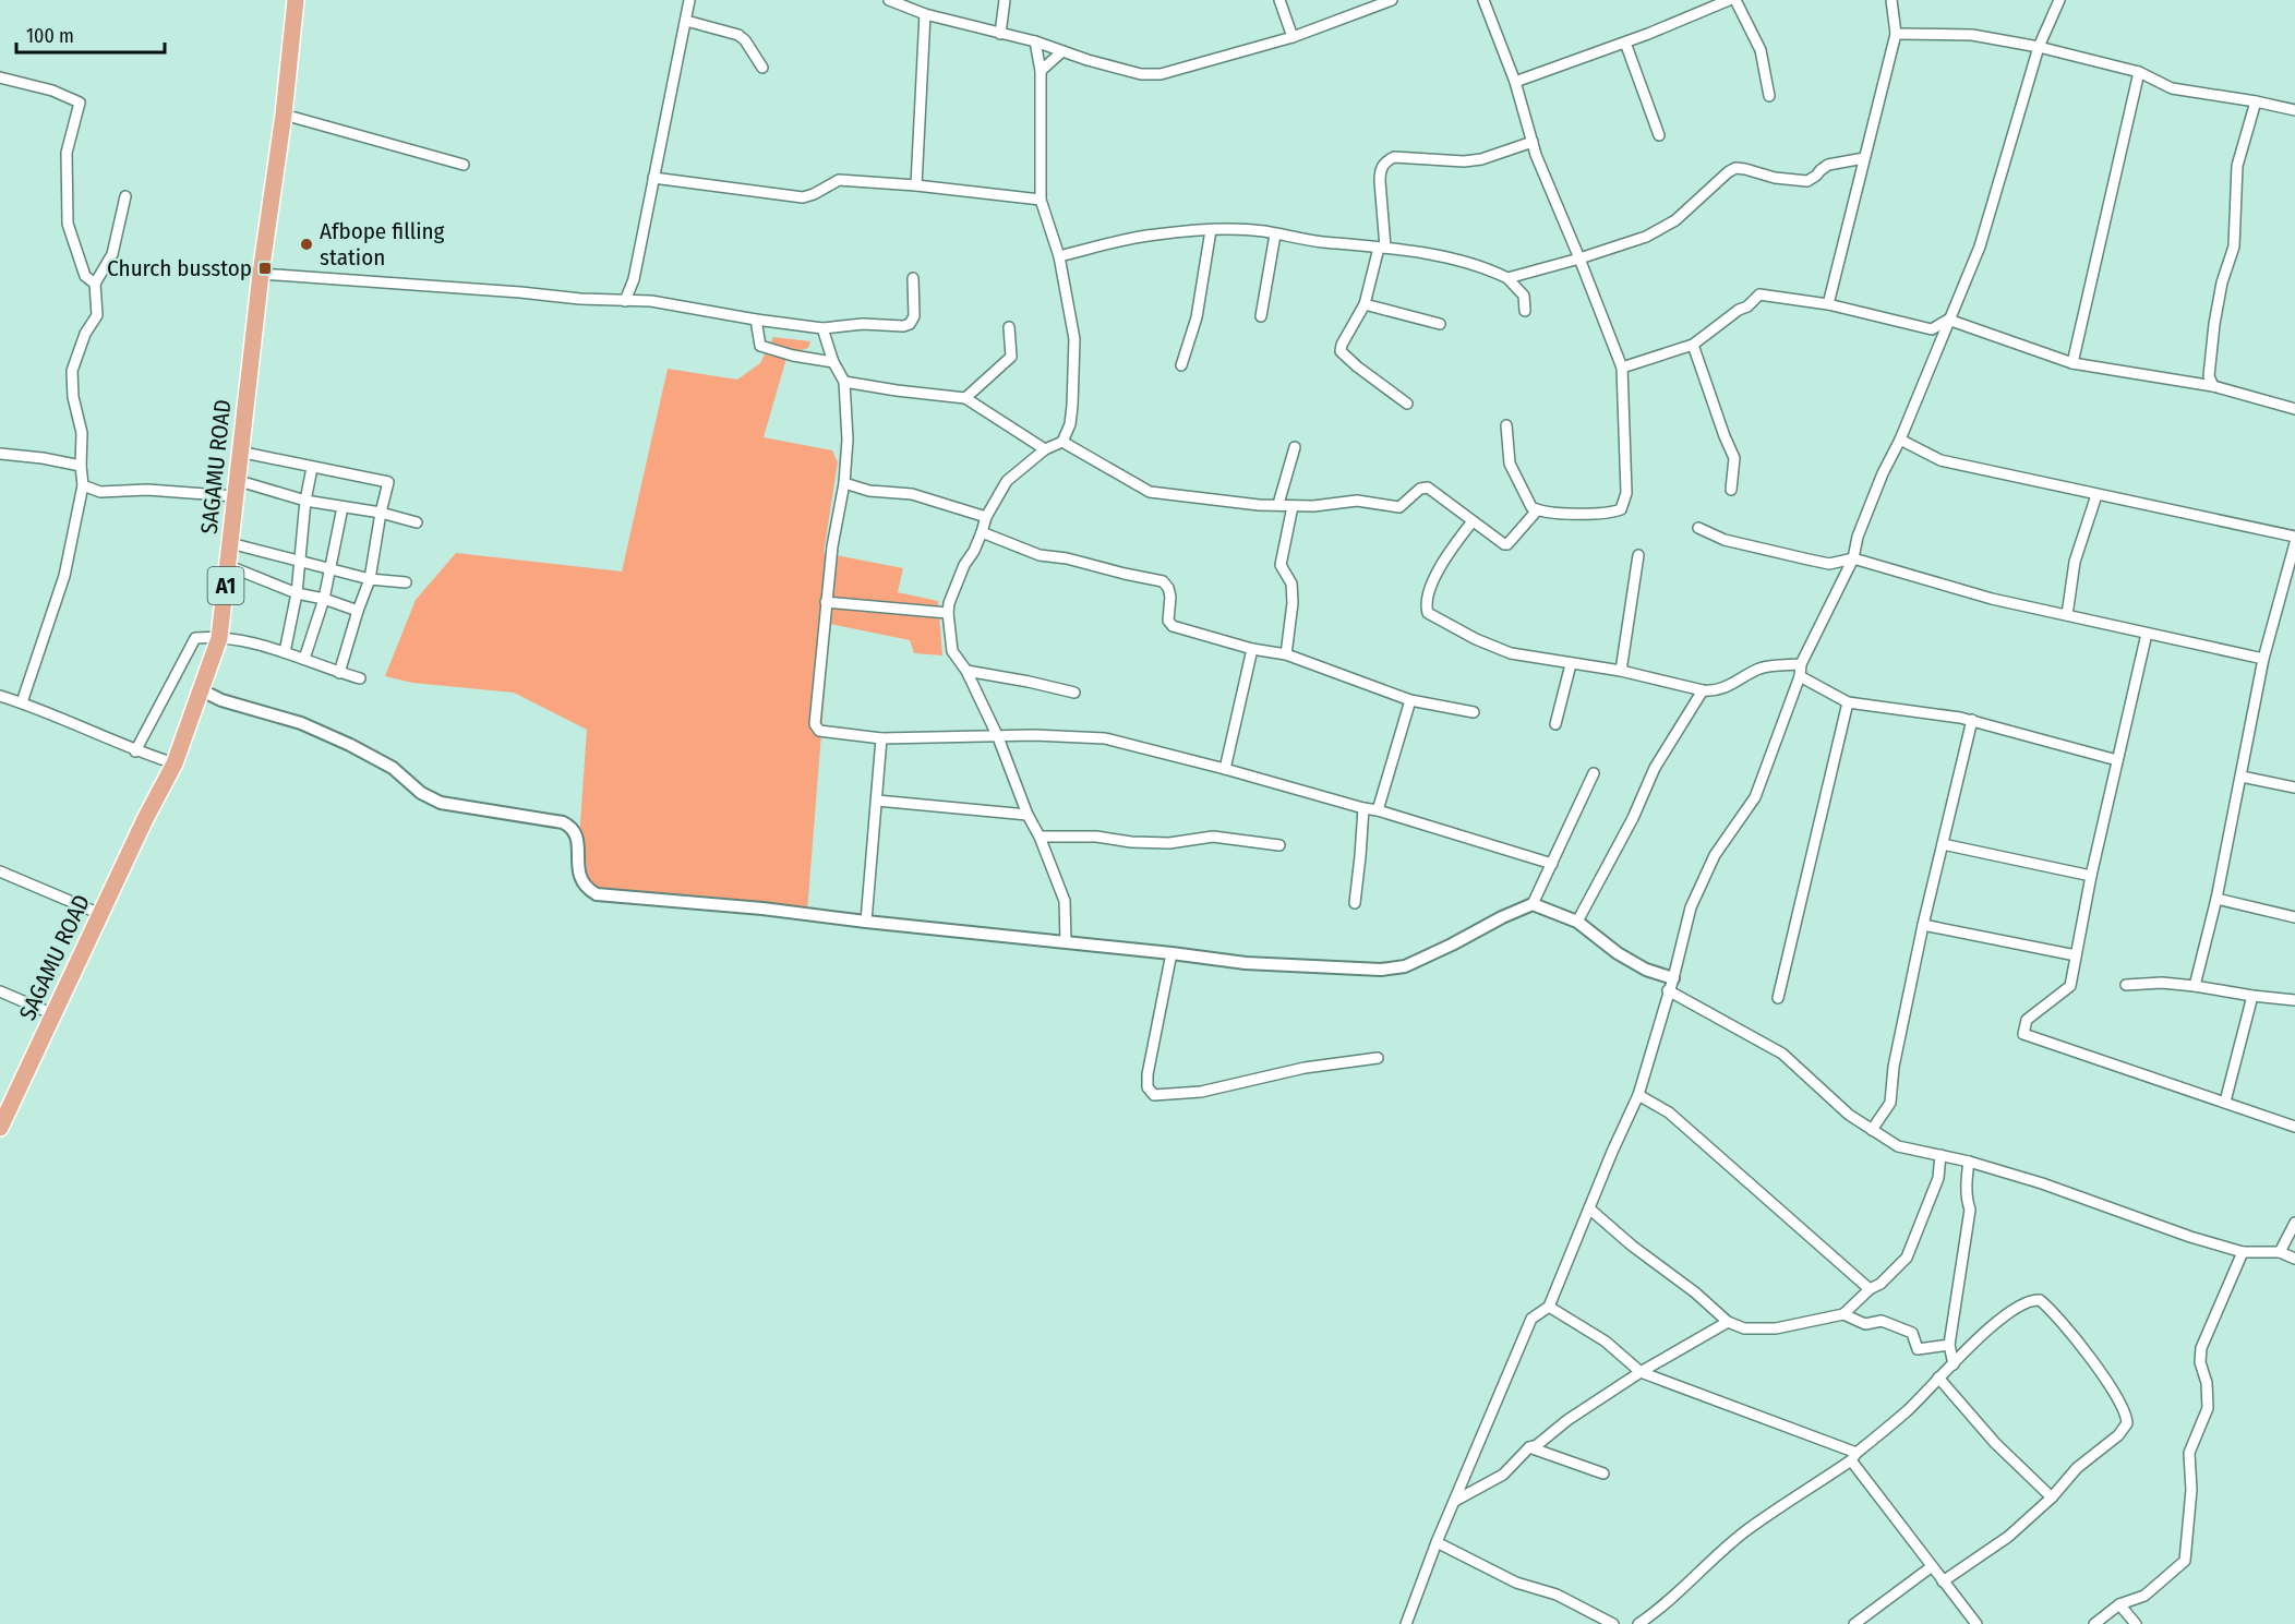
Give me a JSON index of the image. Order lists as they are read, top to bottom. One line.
{"streets":{"highway":["SAGAMU ROAD","A1"]},"places":{"other":["Afbope filling station"],"transit":["Church busstop"]},"scale_bar":"100 m"}
